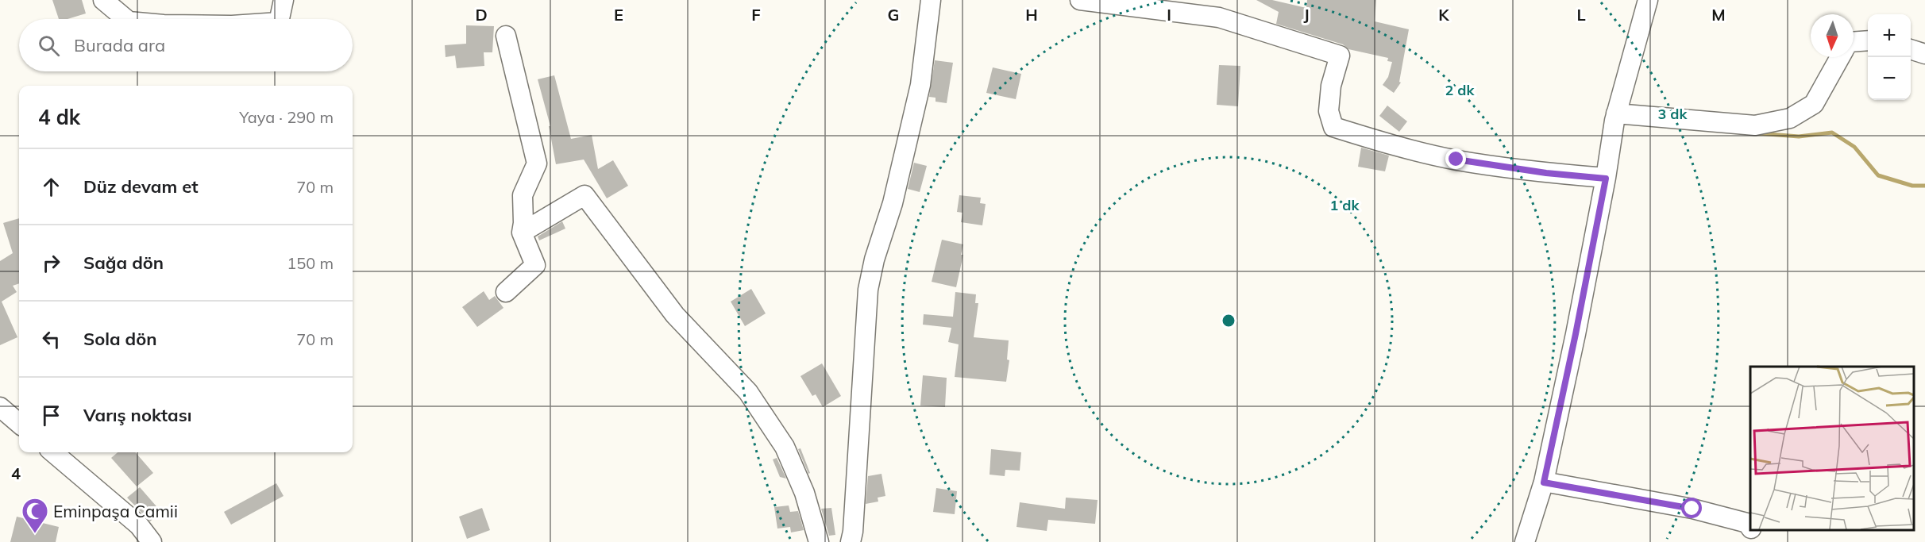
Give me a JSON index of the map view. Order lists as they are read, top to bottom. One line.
{"places":{"mosque":["Eminpaşa Camii"]},"north":"bottom","page":{"map_buttons":["+","−"],"search":"Burada ara","heading":["4 dk","Yaya · 290 m"],"list":[["Düz devam et","70 m"],["Sağa dön","150 m"],["Sola dön","70 m"],"Varış noktası"]},"grid":{"columns":["D","E","F","G","H","I","J","K","L","M"],"rows":["4"]},"rings":["2 dk","3 dk","1 dk"]}
